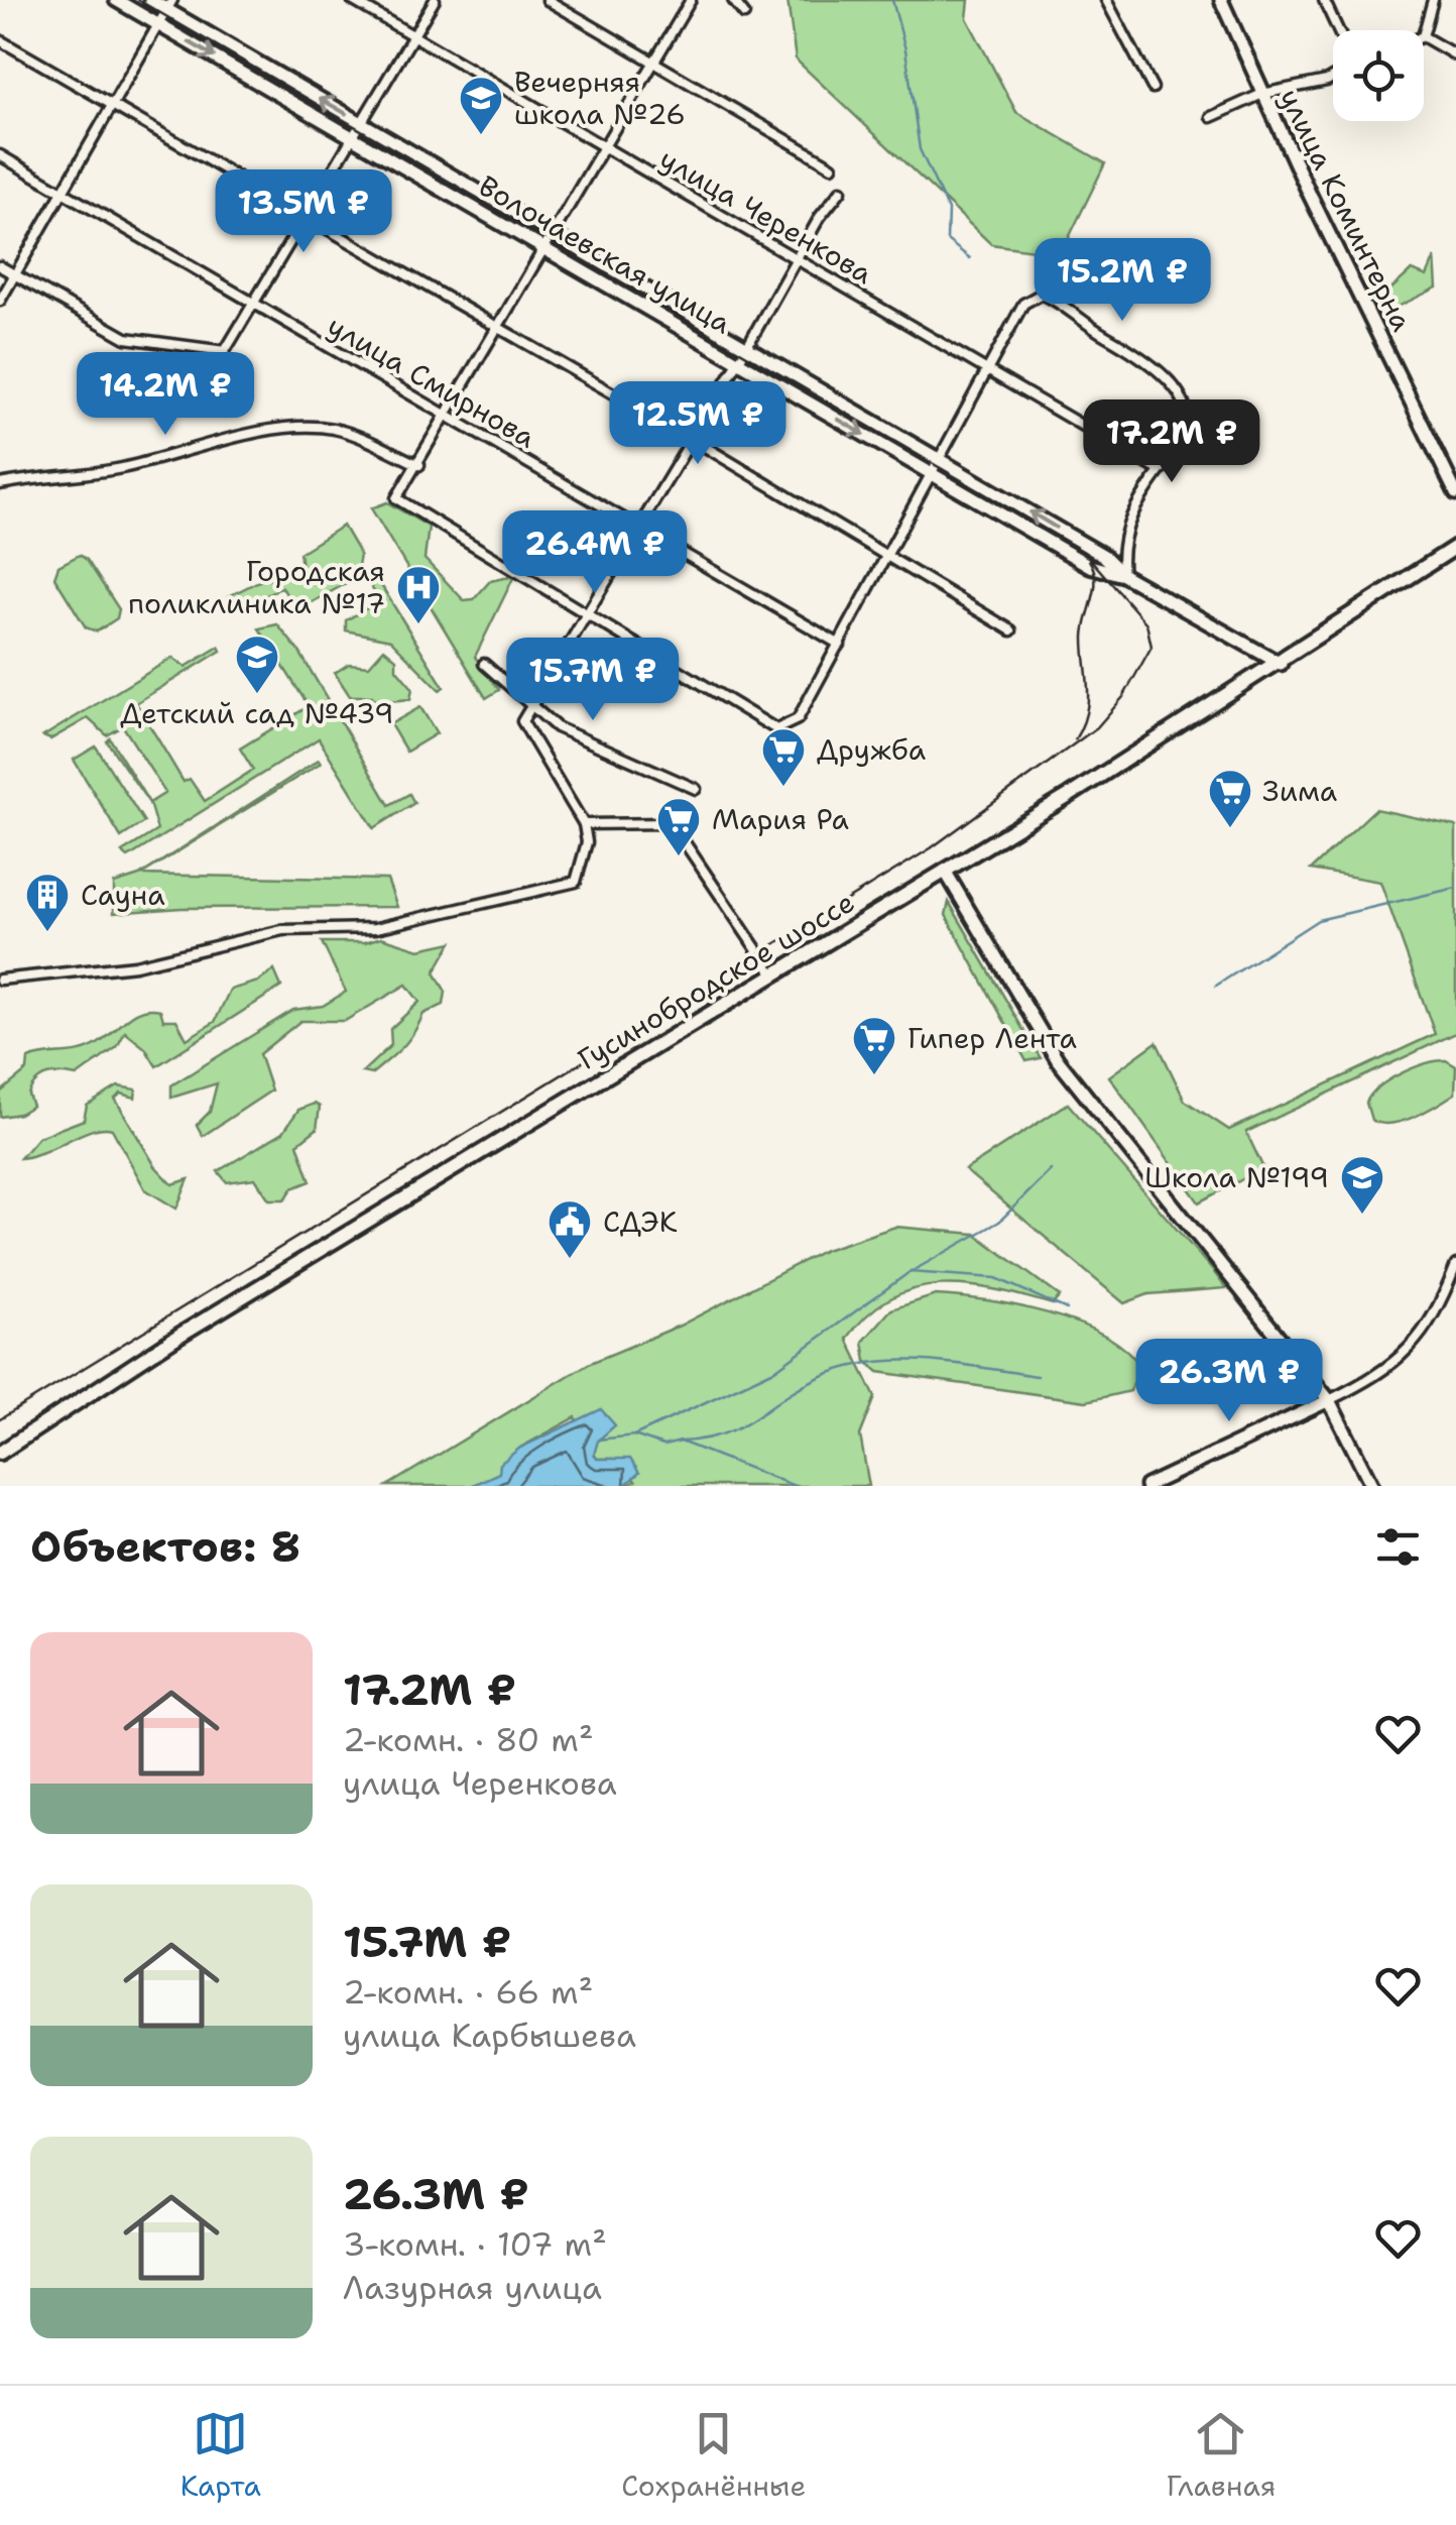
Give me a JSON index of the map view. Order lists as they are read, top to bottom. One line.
{"streets":{"main road":["улица Коминтерна","Волочаевская улица","Гусинобродское шоссе"],"street":["улица Черенкова","улица Смирнова"]},"crossings":[["Волочаевская улица","Гусинобродское шоссе"]],"places":{"school or university":["Вечерняя школа №26","Детский сад №439","Школа №199"],"hospital":["Городская поликлиника №17"],"supermarket":["Дружба","Зима","Мария Ра","Гипер Лента"],"building":["Сауна"],"public building":["СДЭК"]},"page":{"price":["13.5M ₽","15.2M ₽","14.2M ₽","12.5M ₽","17.2M ₽","26.4M ₽","15.7M ₽","26.3M ₽"],"heading":"Объектов: 8","list":[{"name":"17.2M ₽","note":"2-комн. · 80 m² · улица Черенкова"},{"name":"15.7M ₽","note":"2-комн. · 66 m² · улица Карбышева"},{"name":"26.3M ₽","note":"3-комн. · 107 m² · Лазурная улица"}],"tabs":["Карта","Сохранённые","Главная"]}}
